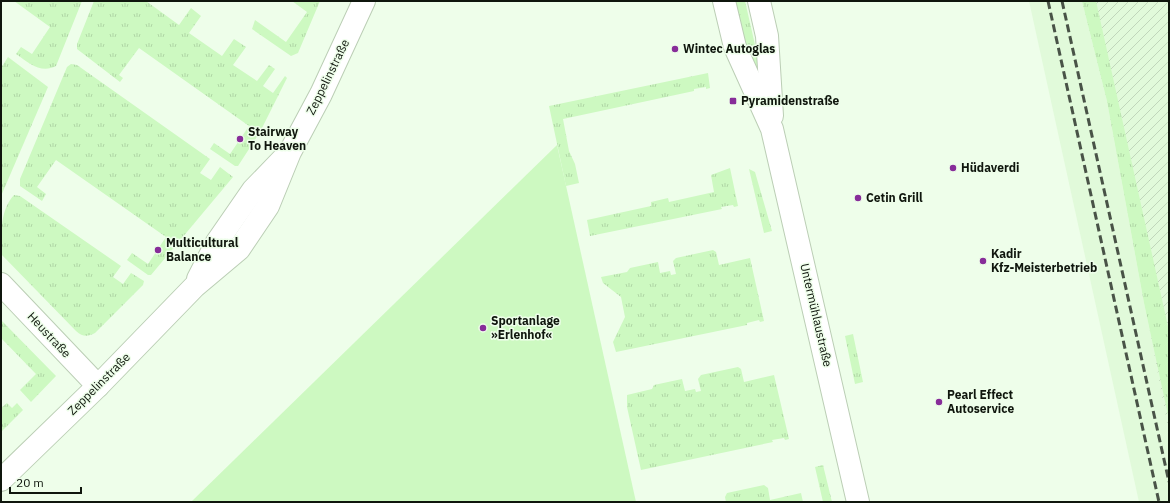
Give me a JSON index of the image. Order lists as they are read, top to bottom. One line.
{"streets":{"street":["Zeppelinstraße","Untermühlaustraße","Heustraße"]},"crossings":[["Zeppelinstraße","Heustraße"]],"places":{"other":["Wintec Autoglas","Stairway To Heaven","Hüdaverdi","Cetin Grill","Multicultural Balance","Kadir Kfz-Meisterbetrieb","Sportanlage »Erlenhof«","Pearl Effect Autoservice"],"transit":["Pyramidenstraße"]},"scale_bar":"20 m"}
